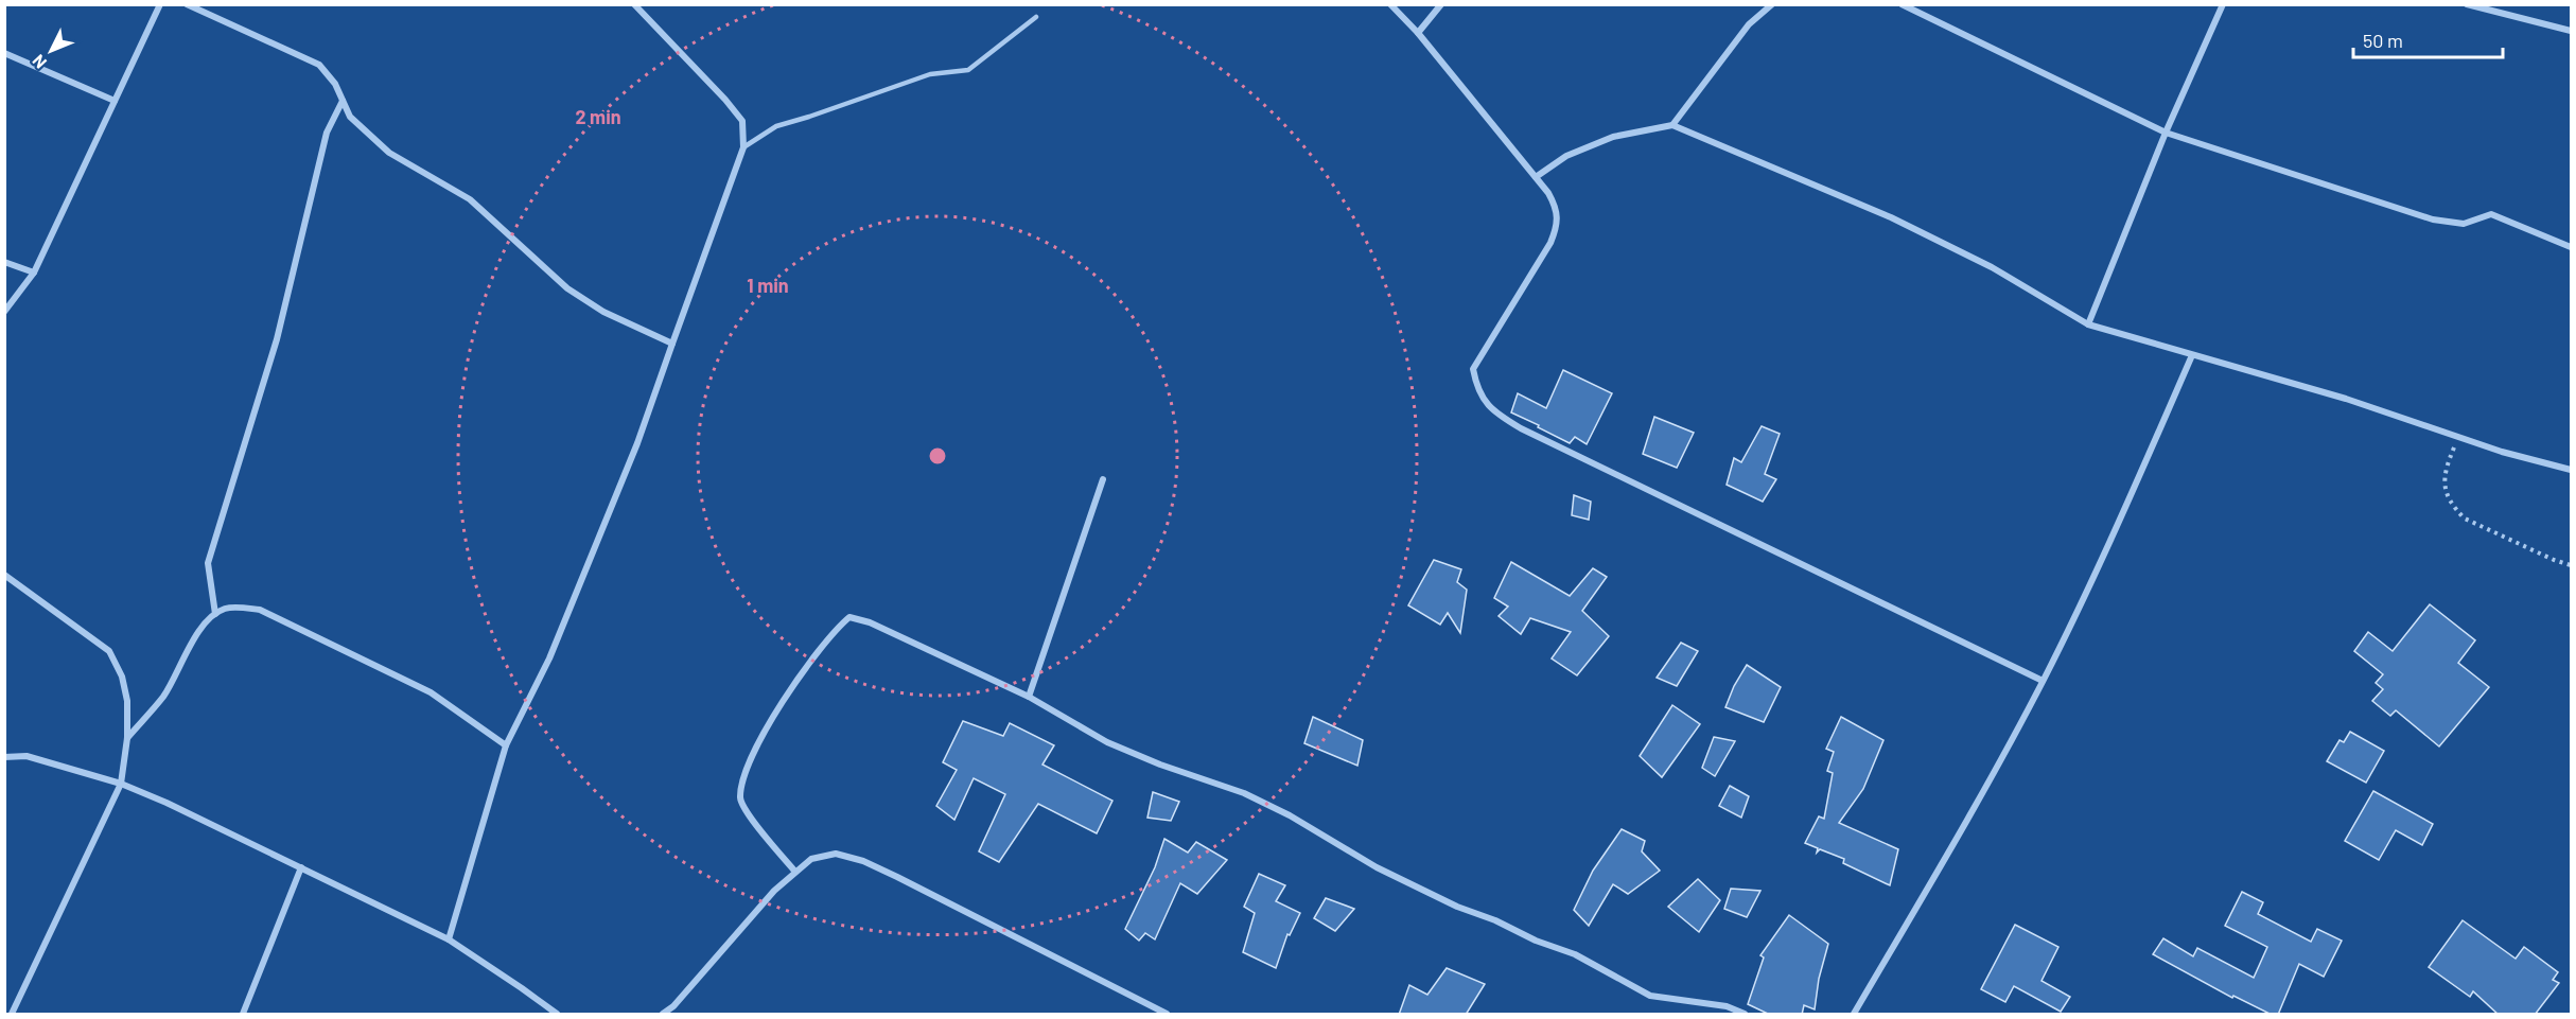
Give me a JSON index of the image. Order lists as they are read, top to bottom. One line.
{"scale_bar":"50 m","north":"bottom left","rings":["2 min","1 min"]}
